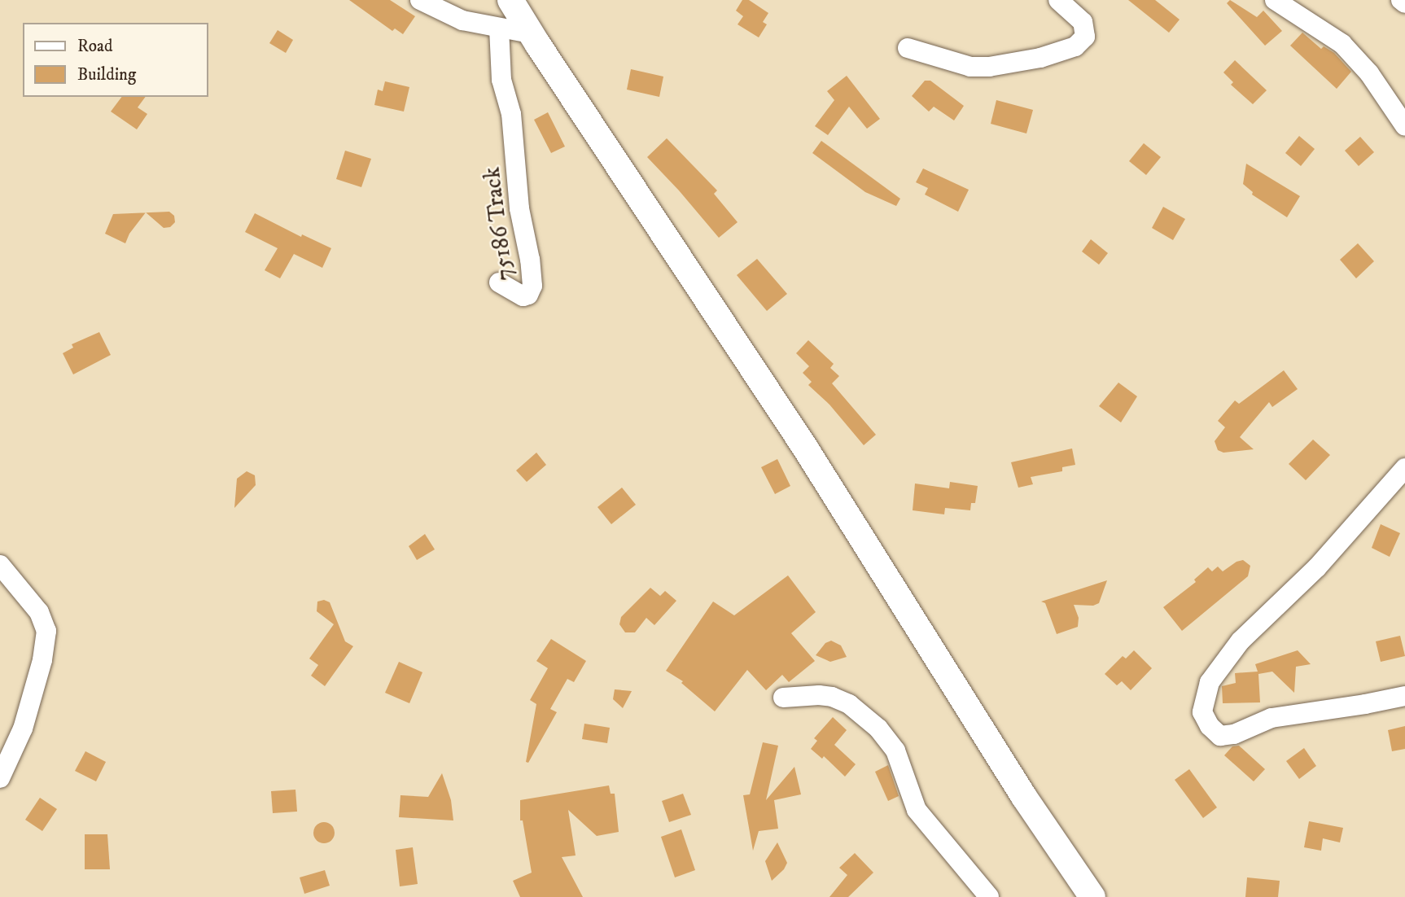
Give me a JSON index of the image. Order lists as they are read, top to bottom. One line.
{"streets":{"street":["75186 Track"]},"legend":["Road","Building"]}
